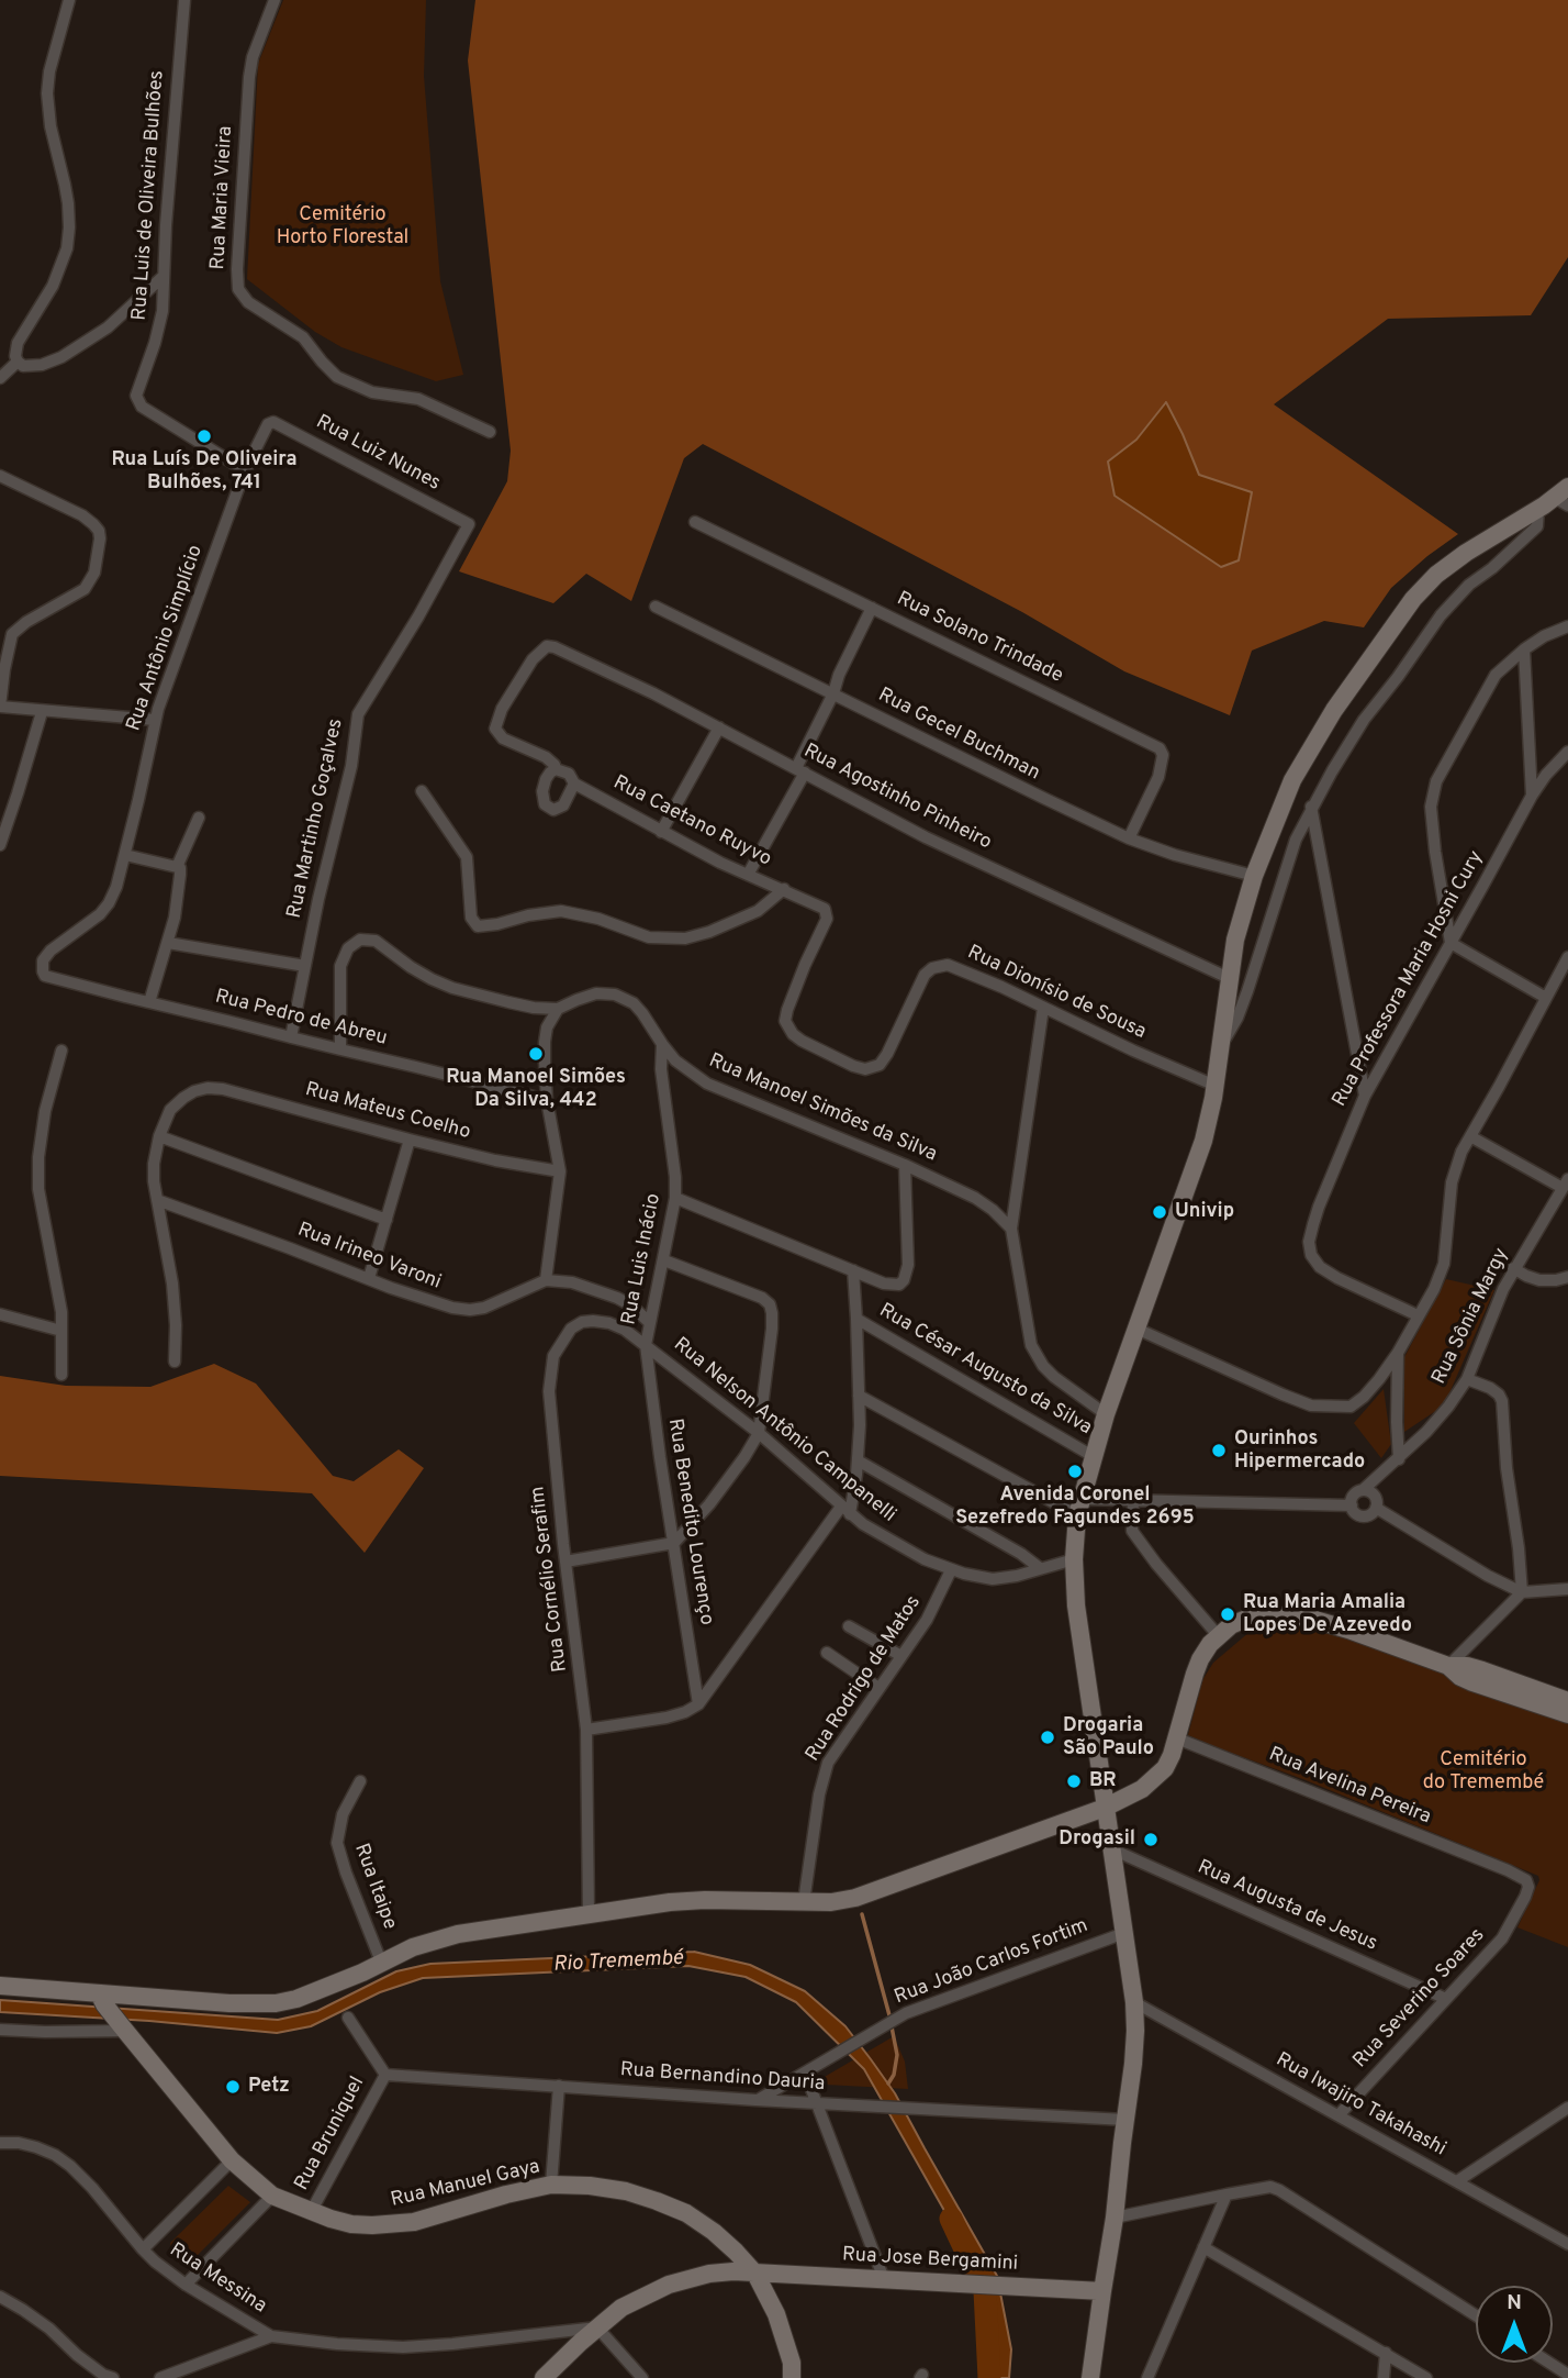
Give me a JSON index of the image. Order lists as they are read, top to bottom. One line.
{"streets":{"main road":["Rua Manuel Gaya","Rua Jose Bergamini"],"street":["Rua Luis de Oliveira Bulhões","Rua Maria Vieira","Rua Luiz Nunes","Rua Antônio Simplício","Rua Solano Trindade","Rua Gecel Buchman","Rua Agostinho Pinheiro","Rua Martinho Goçalves","Rua Caetano Ruyvo","Rua Professora Maria Hosni Cury","Rua Dionísio de Sousa","Rua Pedro de Abreu","Rua Manoel Simões da Silva","Rua Mateus Coelho","Rua Irineo Varoni","Rua Luis Inácio","Rua Sônia Margy","Rua César Augusto da Silva","Rua Nelson Antônio Campanelli","Rua Benedito Lourenço","Rua Cornélio Serafim","Rua Rodrigo de Matos","Rua Avelina Pereira","Rua Itaipe","Rua Augusta de Jesus","Rua João Carlos Fortim","Rua Severino Soares","Rua Bernandino Dauria","Rua Iwajiro Takahashi","Rua Bruniquel","Rua Messina"]},"crossings":[["Rua Luis de Oliveira Bulhões","Rua Antônio Simplício"],["Rua Luiz Nunes","Rua Antônio Simplício"],["Rua Luiz Nunes","Rua Martinho Goçalves"],["Rua Antônio Simplício","Rua Pedro de Abreu"],["Rua Solano Trindade","Rua Gecel Buchman"],["Rua Agostinho Pinheiro","Rua Caetano Ruyvo"],["Rua Martinho Goçalves","Rua Pedro de Abreu"],["Rua Caetano Ruyvo","Rua Dionísio de Sousa"],["Rua Manoel Simões da Silva","Rua Luis Inácio"],["Rua Luis Inácio","Rua Nelson Antônio Campanelli"],["Rua Luis Inácio","Rua Benedito Lourenço"],["Rua Luis Inácio","Rua Cornélio Serafim"],["Rua Nelson Antônio Campanelli","Rua Benedito Lourenço"],["Rua Nelson Antônio Campanelli","Rua Cornélio Serafim"],["Rua Nelson Antônio Campanelli","Rua Rodrigo de Matos"],["Rua Benedito Lourenço","Rua Cornélio Serafim"],["Rua Avelina Pereira","Rua Severino Soares"],["Rua Augusta de Jesus","Rua Severino Soares"],["Rua João Carlos Fortim","Rua Bernandino Dauria"],["Rua Severino Soares","Rua Iwajiro Takahashi"],["Rua Bernandino Dauria","Rua Bruniquel"],["Rua Bruniquel","Rua Manuel Gaya"],["Rua Manuel Gaya","Rua Jose Bergamini"],["Rua Jose Bergamini","Rua Messina"]],"water":["Rio Tremembé"],"parks":["Cemitério Horto Florestal","Cemitério do Tremembé"],"places":["Rua Luís De Oliveira Bulhões, 741","Rua Manoel Simões Da Silva, 442","Univip","Ourinhos Hipermercado","Avenida Coronel Sezefredo Fagundes 2695","Rua Maria Amalia Lopes De Azevedo","Drogaria São Paulo","BR","Drogasil","Petz"],"north":"top"}
